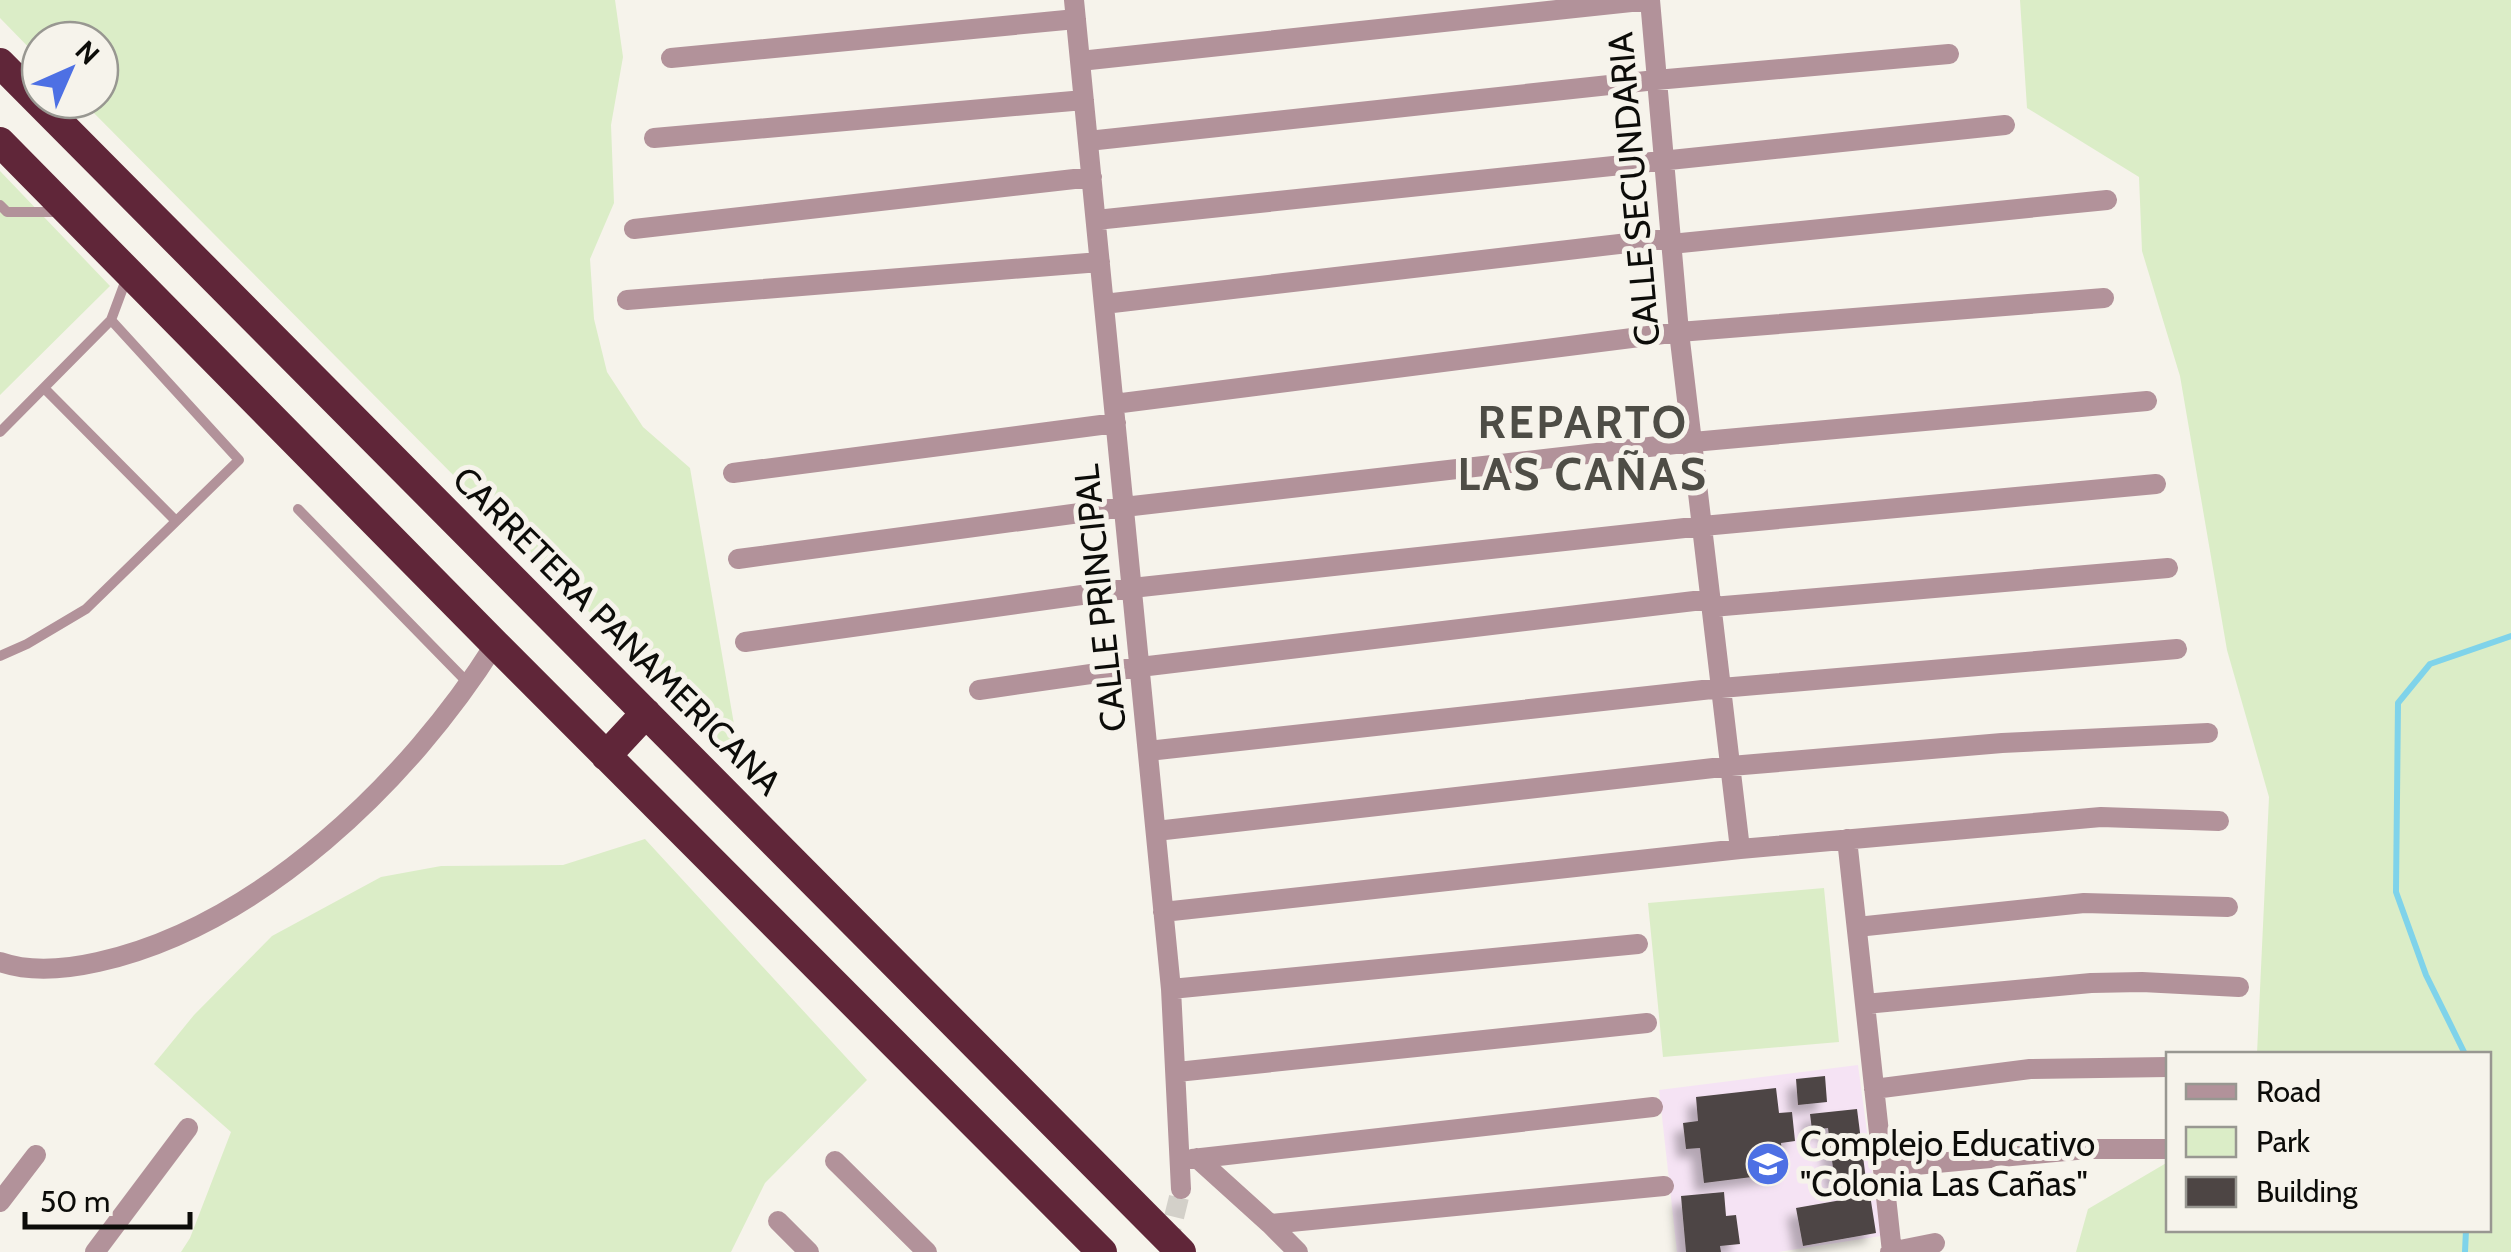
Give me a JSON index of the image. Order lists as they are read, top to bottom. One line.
{"streets":{"highway":["CARRETERA PANAMERICANA"],"street":["CALLE SECUNDARIA","CALLE PRINCIPAL"]},"districts":["REPARTO LAS CAÑAS"],"places":{"school or university":["Complejo Educativo \"Colonia Las Cañas\""]},"legend":["Road","Park","Building"],"scale_bar":"50 m","north":"top right"}
